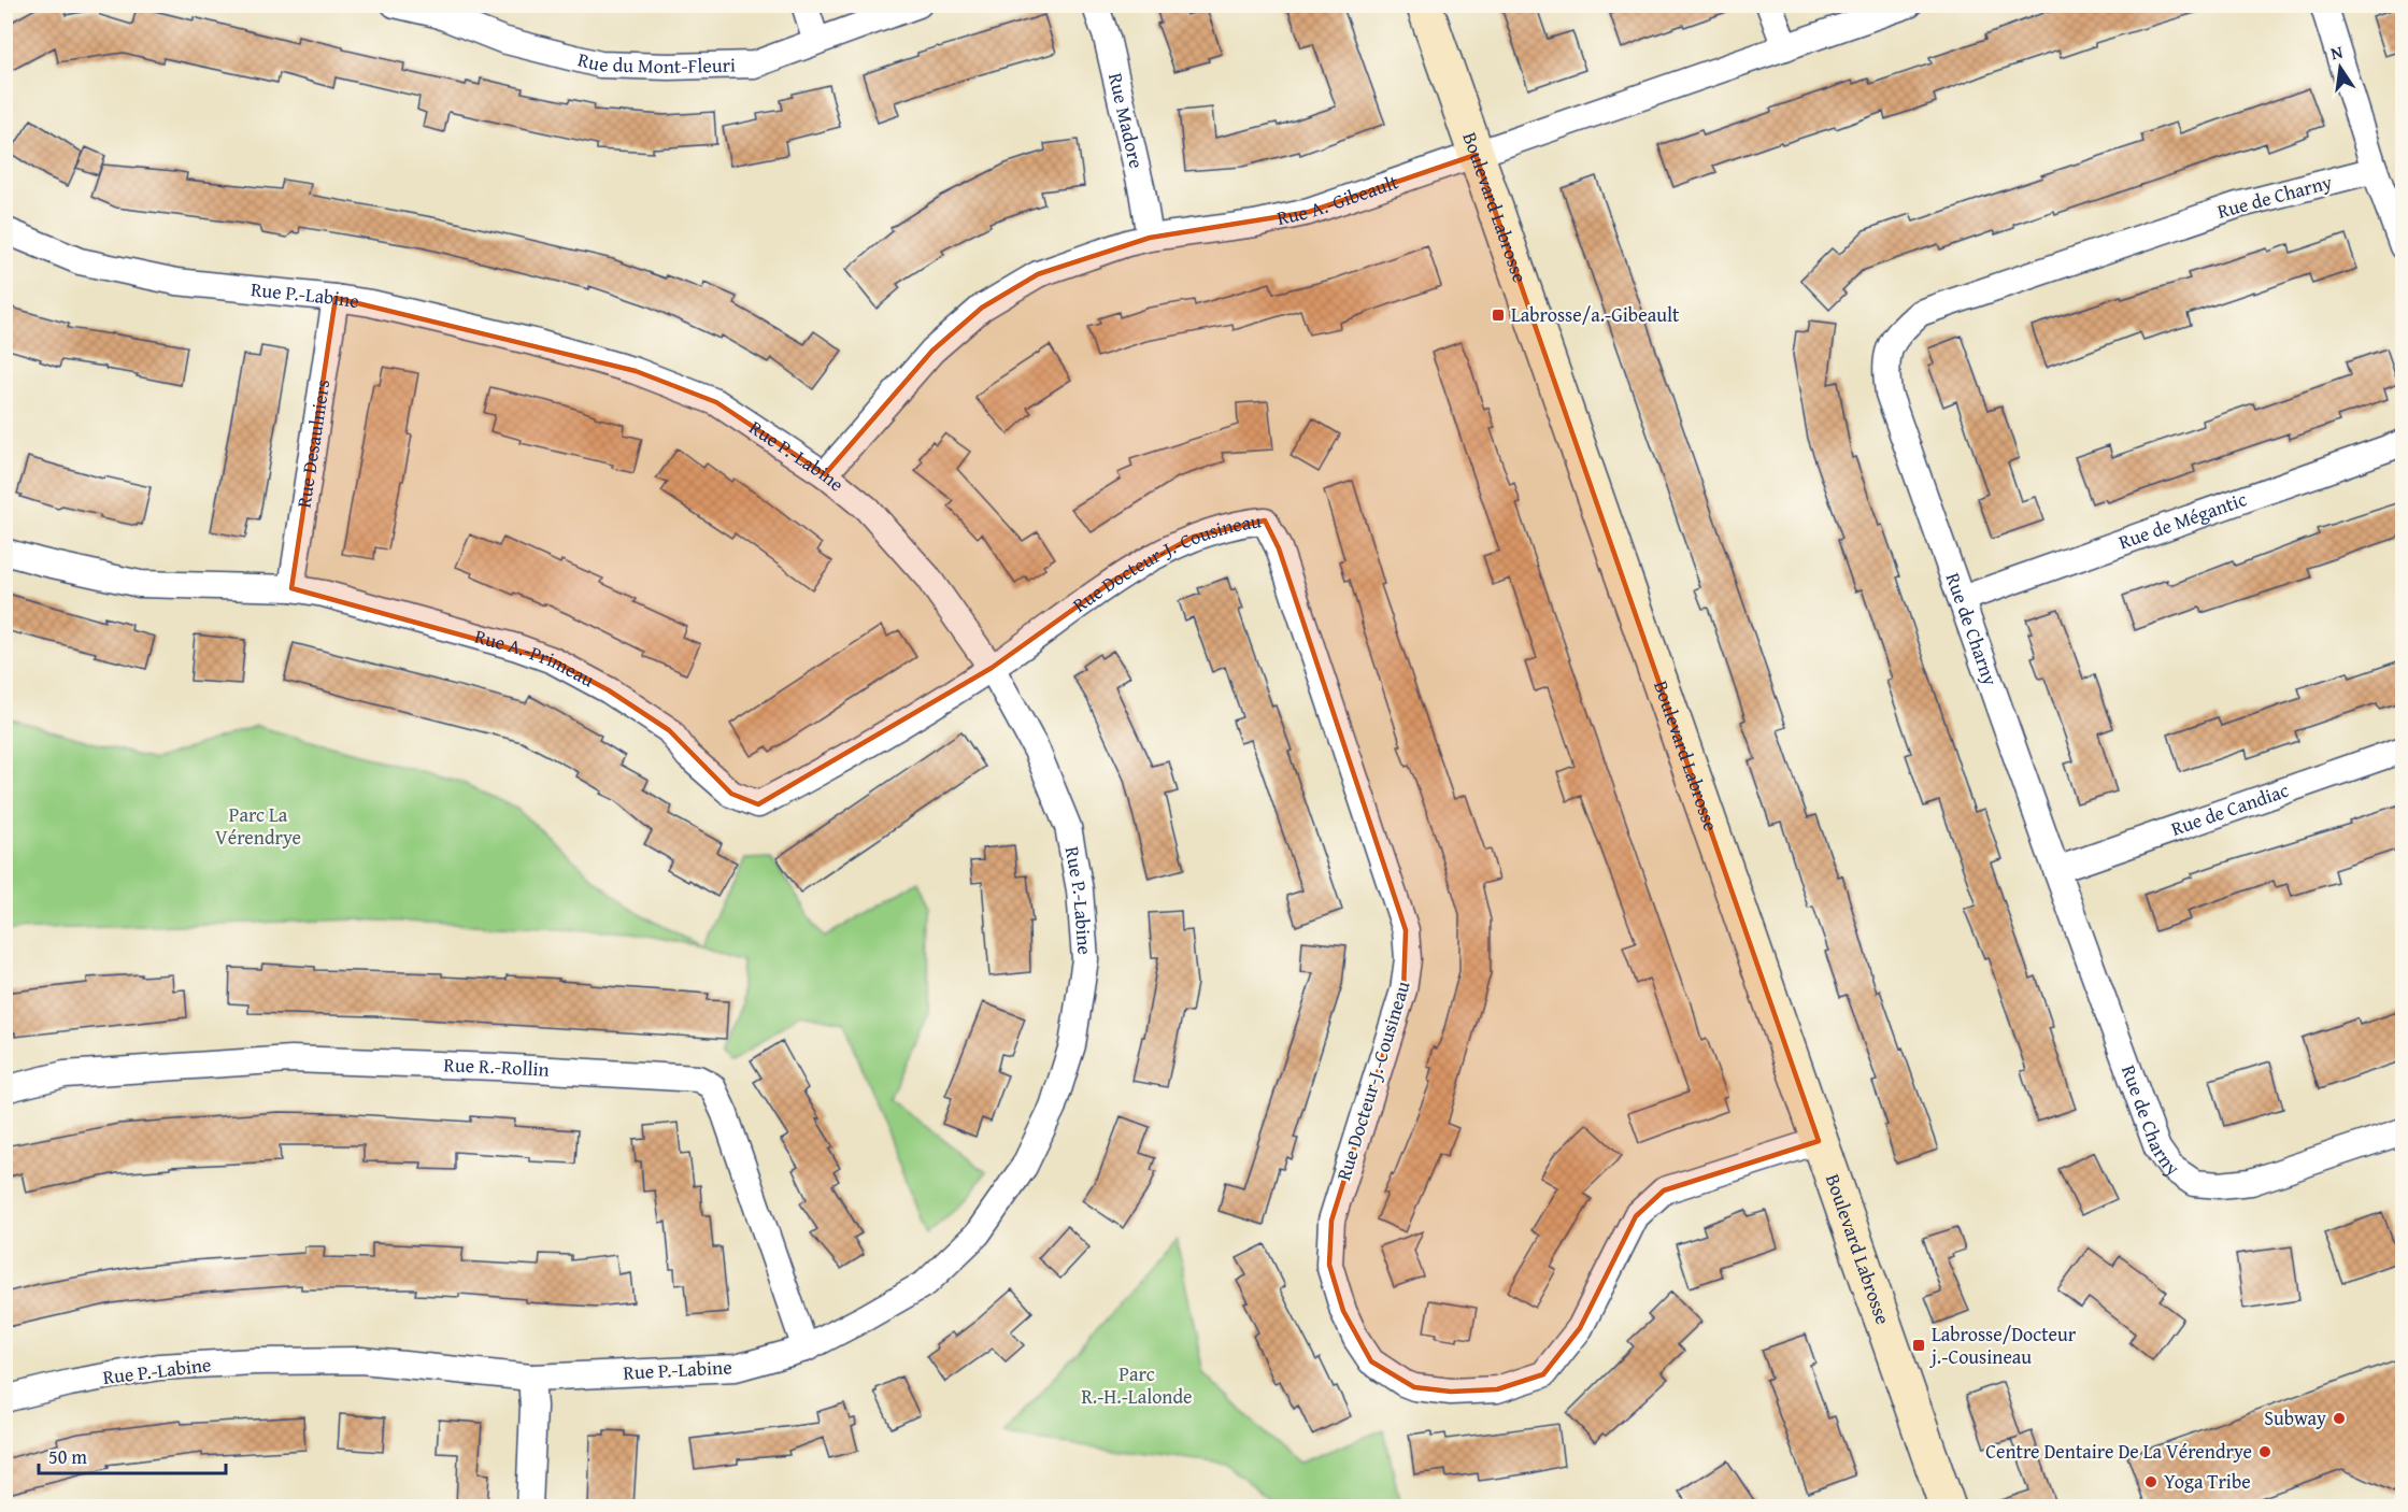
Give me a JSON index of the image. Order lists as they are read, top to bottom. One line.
{"streets":{"main road":["Boulevard Labrosse"],"street":["Rue du Mont-Fleuri","Rue Madore","Rue de Charny","Rue A.-Gibeault","Rue P.-Labine","Rue Desaulniers","Rue de Mégantic","Rue Docteur-J.-Cousineau","Rue A.-Primeau","Rue de Candiac","Rue R.-Rollin"]},"crossings":[["Rue Madore","Rue A.-Gibeault"],["Rue de Charny","Rue de Mégantic"],["Rue de Charny","Rue de Candiac"],["Rue A.-Gibeault","Boulevard Labrosse"],["Rue A.-Gibeault","Rue P.-Labine"],["Boulevard Labrosse","Rue Docteur-J.-Cousineau"],["Rue P.-Labine","Rue Desaulniers"],["Rue P.-Labine","Rue Docteur-J.-Cousineau"],["Rue P.-Labine","Rue A.-Primeau"],["Rue P.-Labine","Rue R.-Rollin"],["Rue Desaulniers","Rue A.-Primeau"],["Rue Docteur-J.-Cousineau","Rue A.-Primeau"]],"parks":["Parc La Vérendrye","Parc R.-H.-Lalonde"],"places":{"transit":["Labrosse/a.-Gibeault","Labrosse/Docteur j.-Cousineau"],"other":["Subway","Centre Dentaire De La Vérendrye","Yoga Tribe"]},"scale_bar":"50 m","north":"top"}
